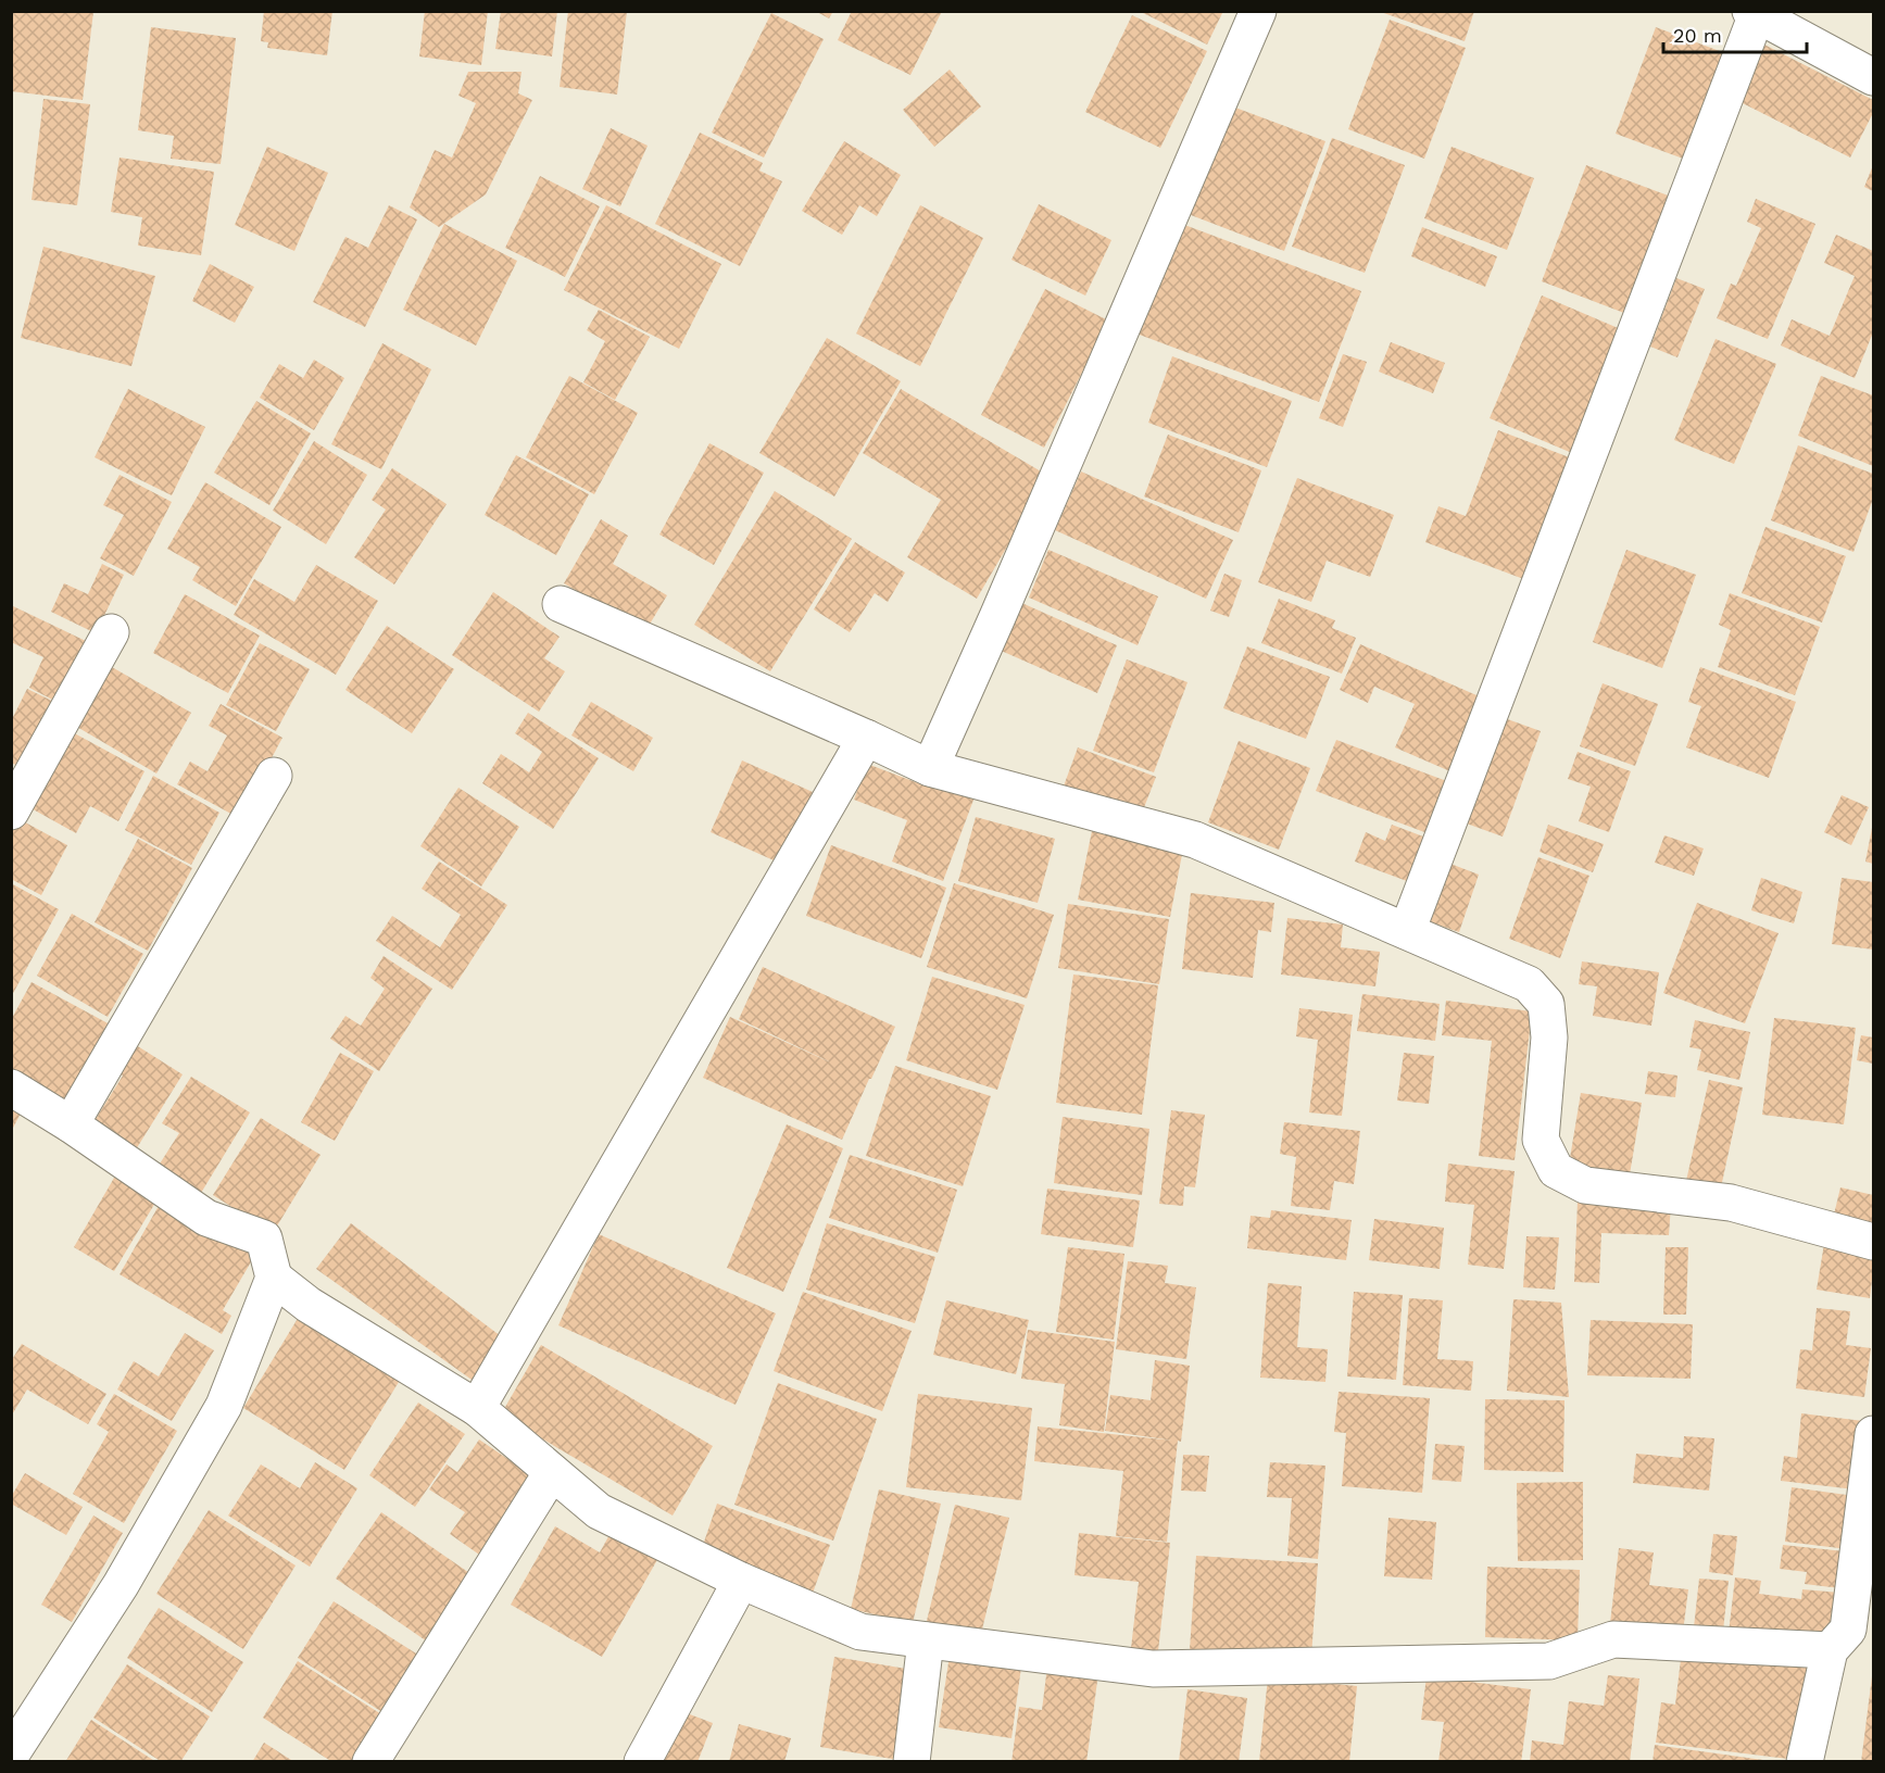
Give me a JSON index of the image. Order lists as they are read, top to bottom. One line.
{"scale_bar":"20 m"}
